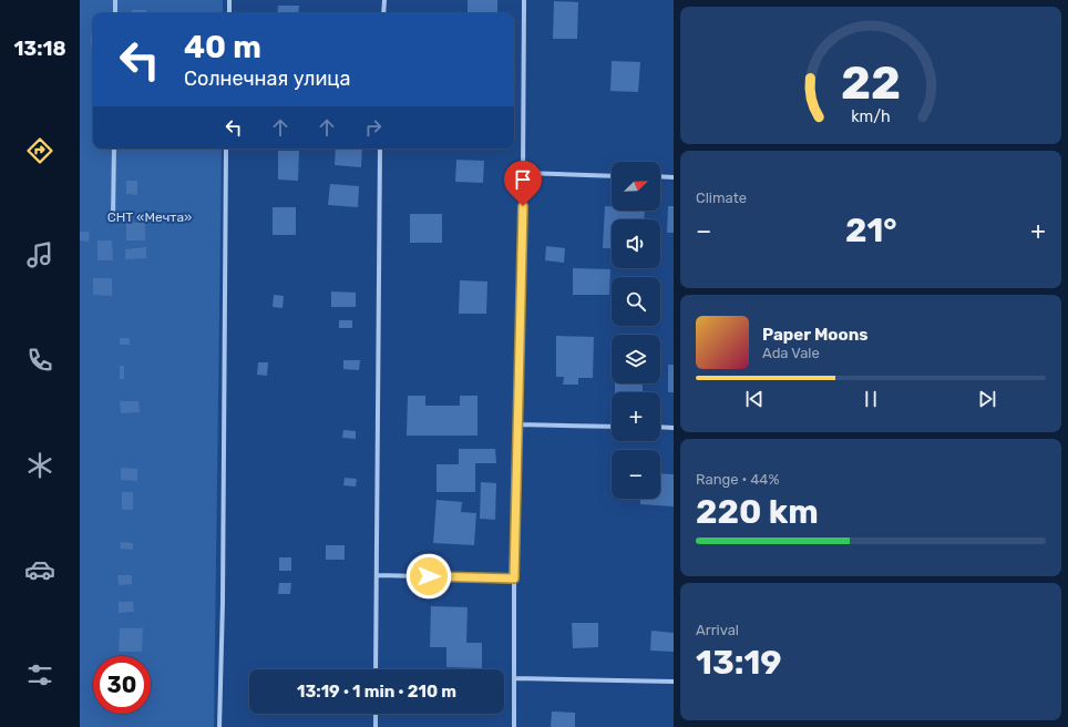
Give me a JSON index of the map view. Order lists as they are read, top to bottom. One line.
{"parks":["СНТ «Мечта»"],"north":"top right","page":{"tabs":"13:18","turn":["40 m","Солнечная улица"],"tile":["Climate",["Range · 44%","220 km"],["Arrival","13:19"]],"map_buttons":["+","−"],"heat":["−","21°","+"],"song":["Paper Moons","Ada Vale"],"limit":"30","trip":"13:19 · 1 min · 210 m","gauge":["22","km/h"]}}
